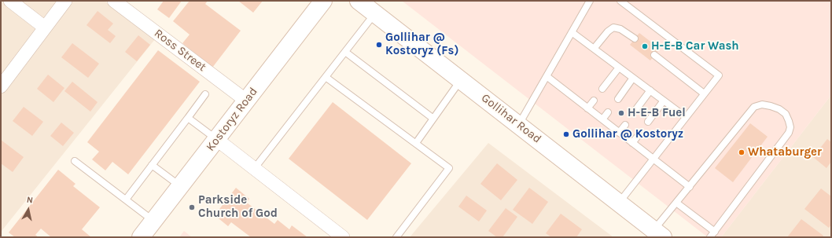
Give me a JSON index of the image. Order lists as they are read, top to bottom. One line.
{"streets":{"main road":["Gollihar Road","Kostoryz Road"],"street":["Ross Street"]},"crossings":[["Ross Street","Kostoryz Road"]],"places":["Gollihar @ Kostoryz (Fs)","H-E-B Car Wash","H-E-B Fuel","Gollihar @ Kostoryz","Whataburger","Parkside Church of God"],"north":"top"}
